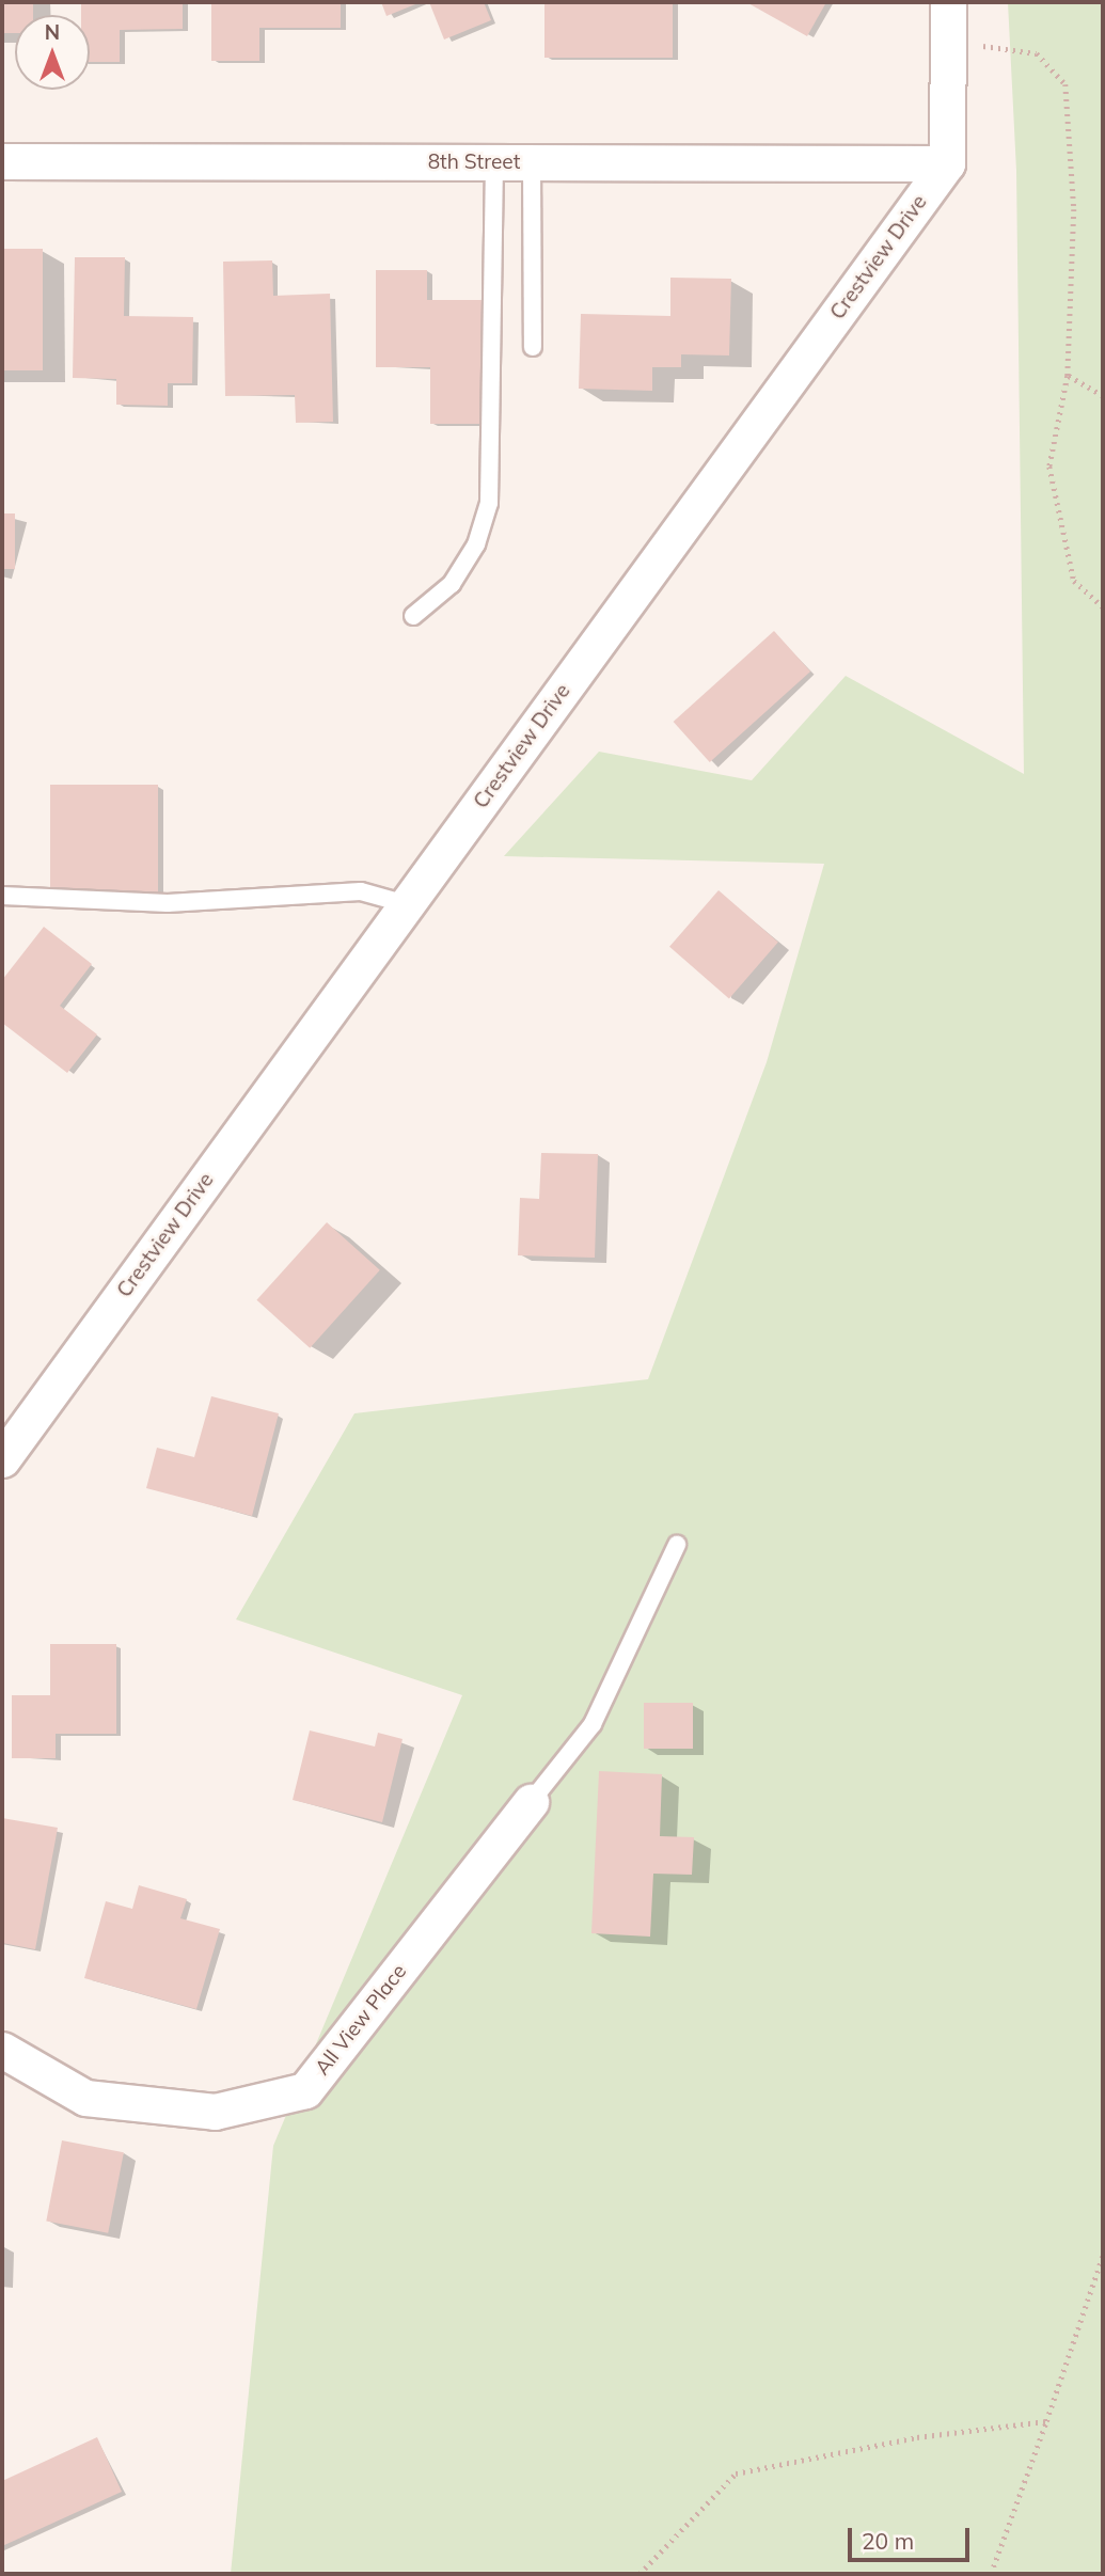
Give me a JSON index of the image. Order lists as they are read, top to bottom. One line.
{"streets":{"street":["8th Street","Crestview Drive","All View Place"]},"crossings":[["8th Street","Crestview Drive"]],"scale_bar":"20 m","north":"top"}
